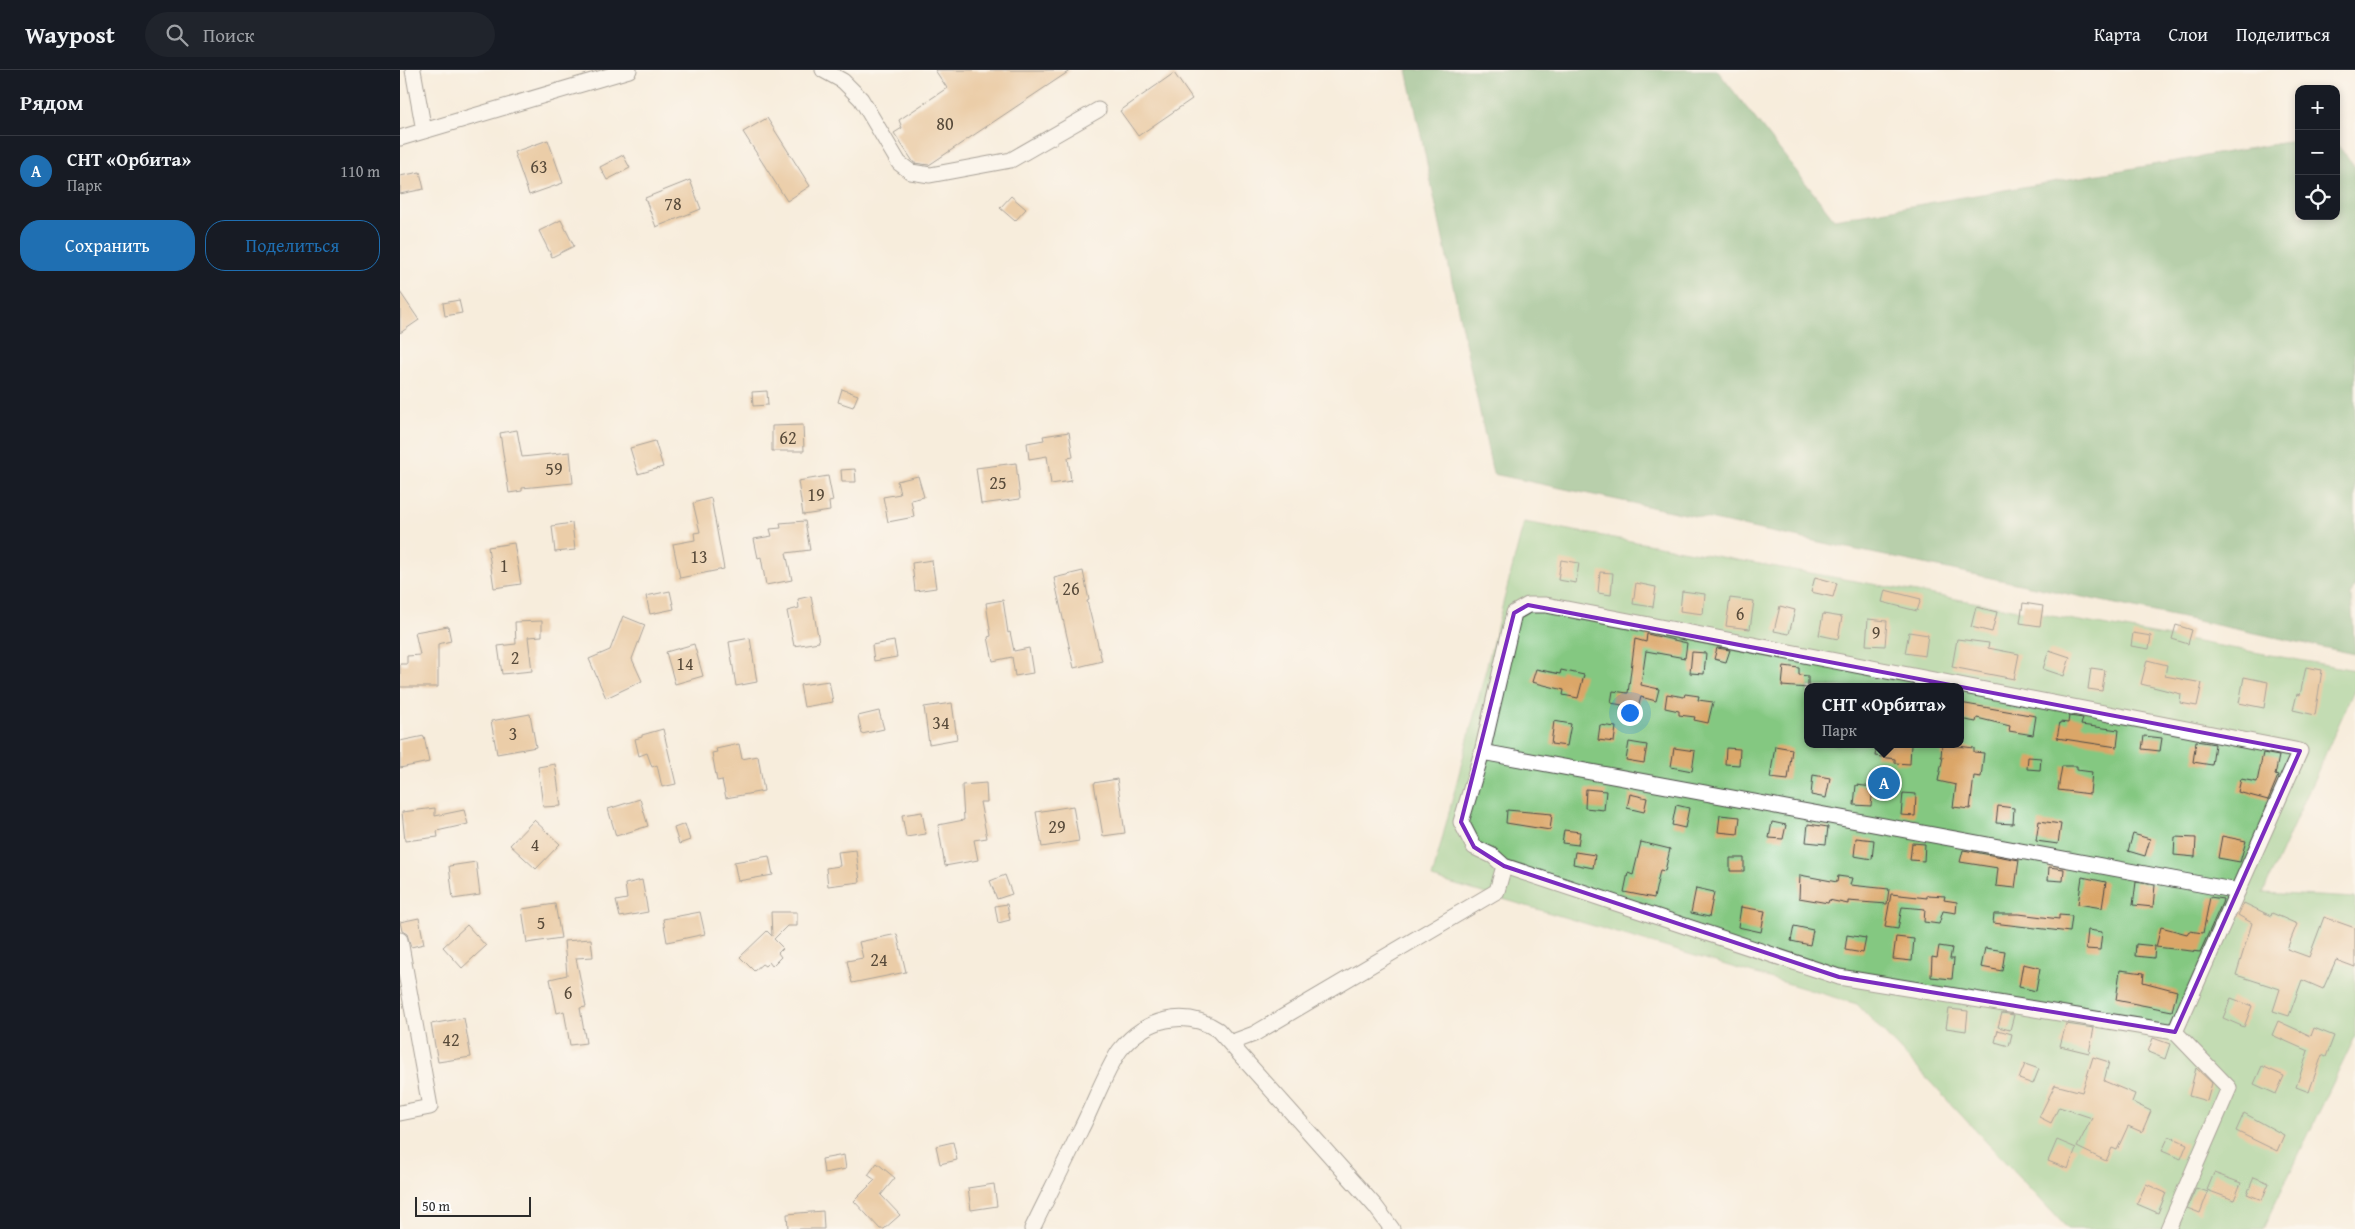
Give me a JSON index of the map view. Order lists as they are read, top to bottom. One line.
{"house_numbers":["80","63","78","62","59","25","19","13","1","26","6","9","2","14","34","3","29","4","5","24","6","42"],"scale_bar":"50 m","page":{"header":"Waypost","search":"Поиск","nav":["Карта","Слои","Поделиться"],"heading":"Рядом","map_buttons":["+","−"],"list":[{"mark":"A","name":"СНТ «Орбита»","note":"Парк","value":"110 m"}],"buttons":["Сохранить","Поделиться"],"popup":["СНТ «Орбита»","Парк"],"pins":"A","scale":"50 m"}}
